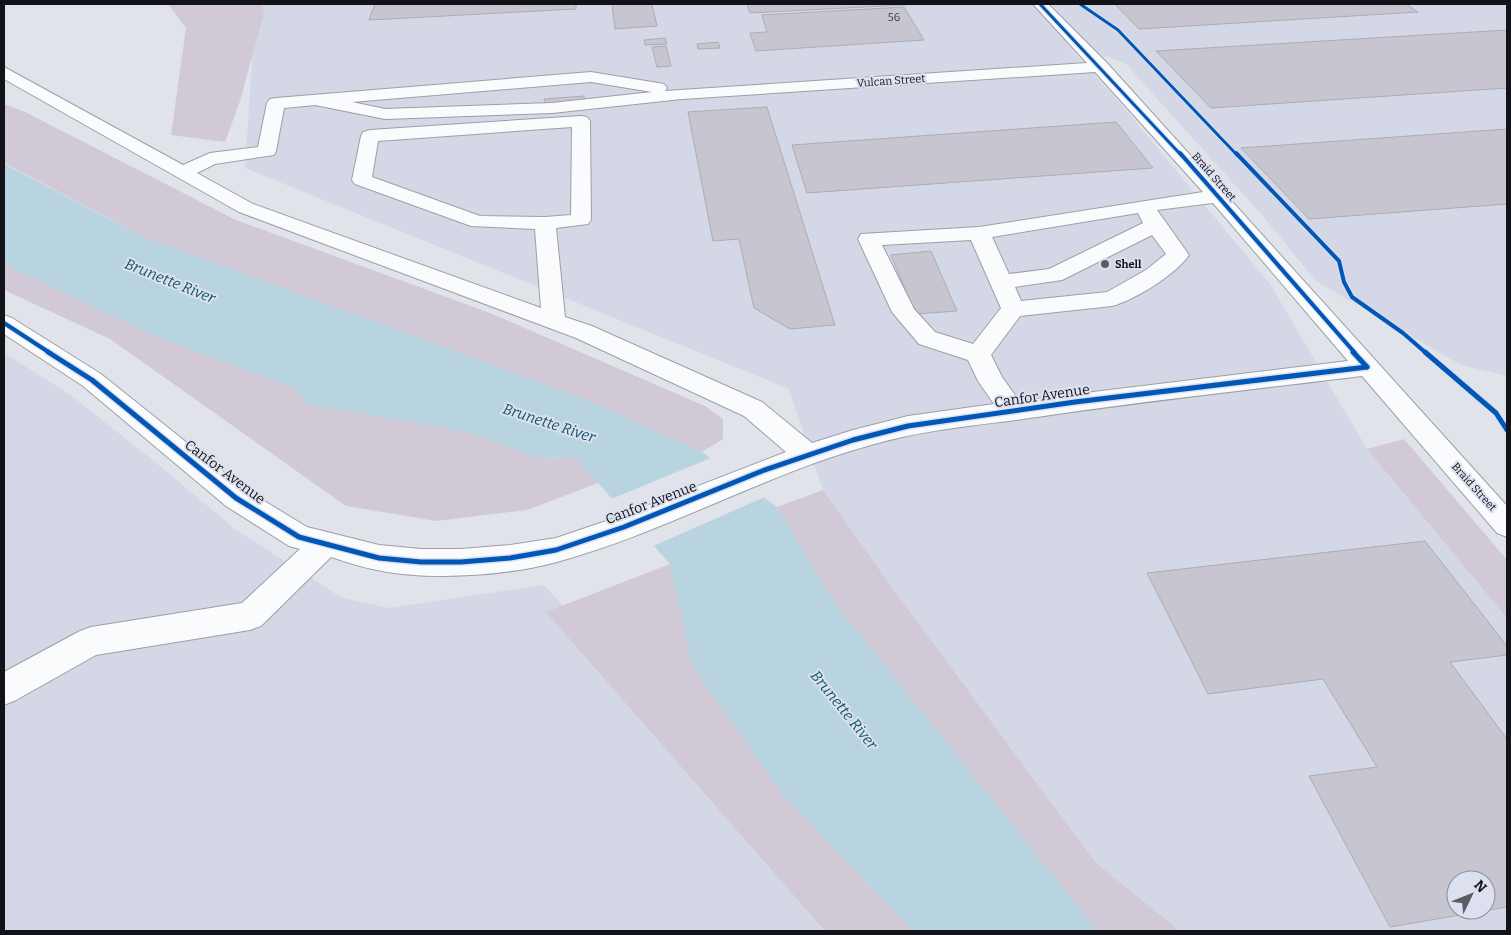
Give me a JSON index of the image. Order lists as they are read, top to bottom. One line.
{"streets":{"street":["Vulcan Street","Braid Street","Canfor Avenue"]},"crossings":[["Vulcan Street","Braid Street"],["Braid Street","Canfor Avenue"]],"water":["Brunette River"],"places":["Shell"],"house_numbers":["56"],"north":"top right"}
